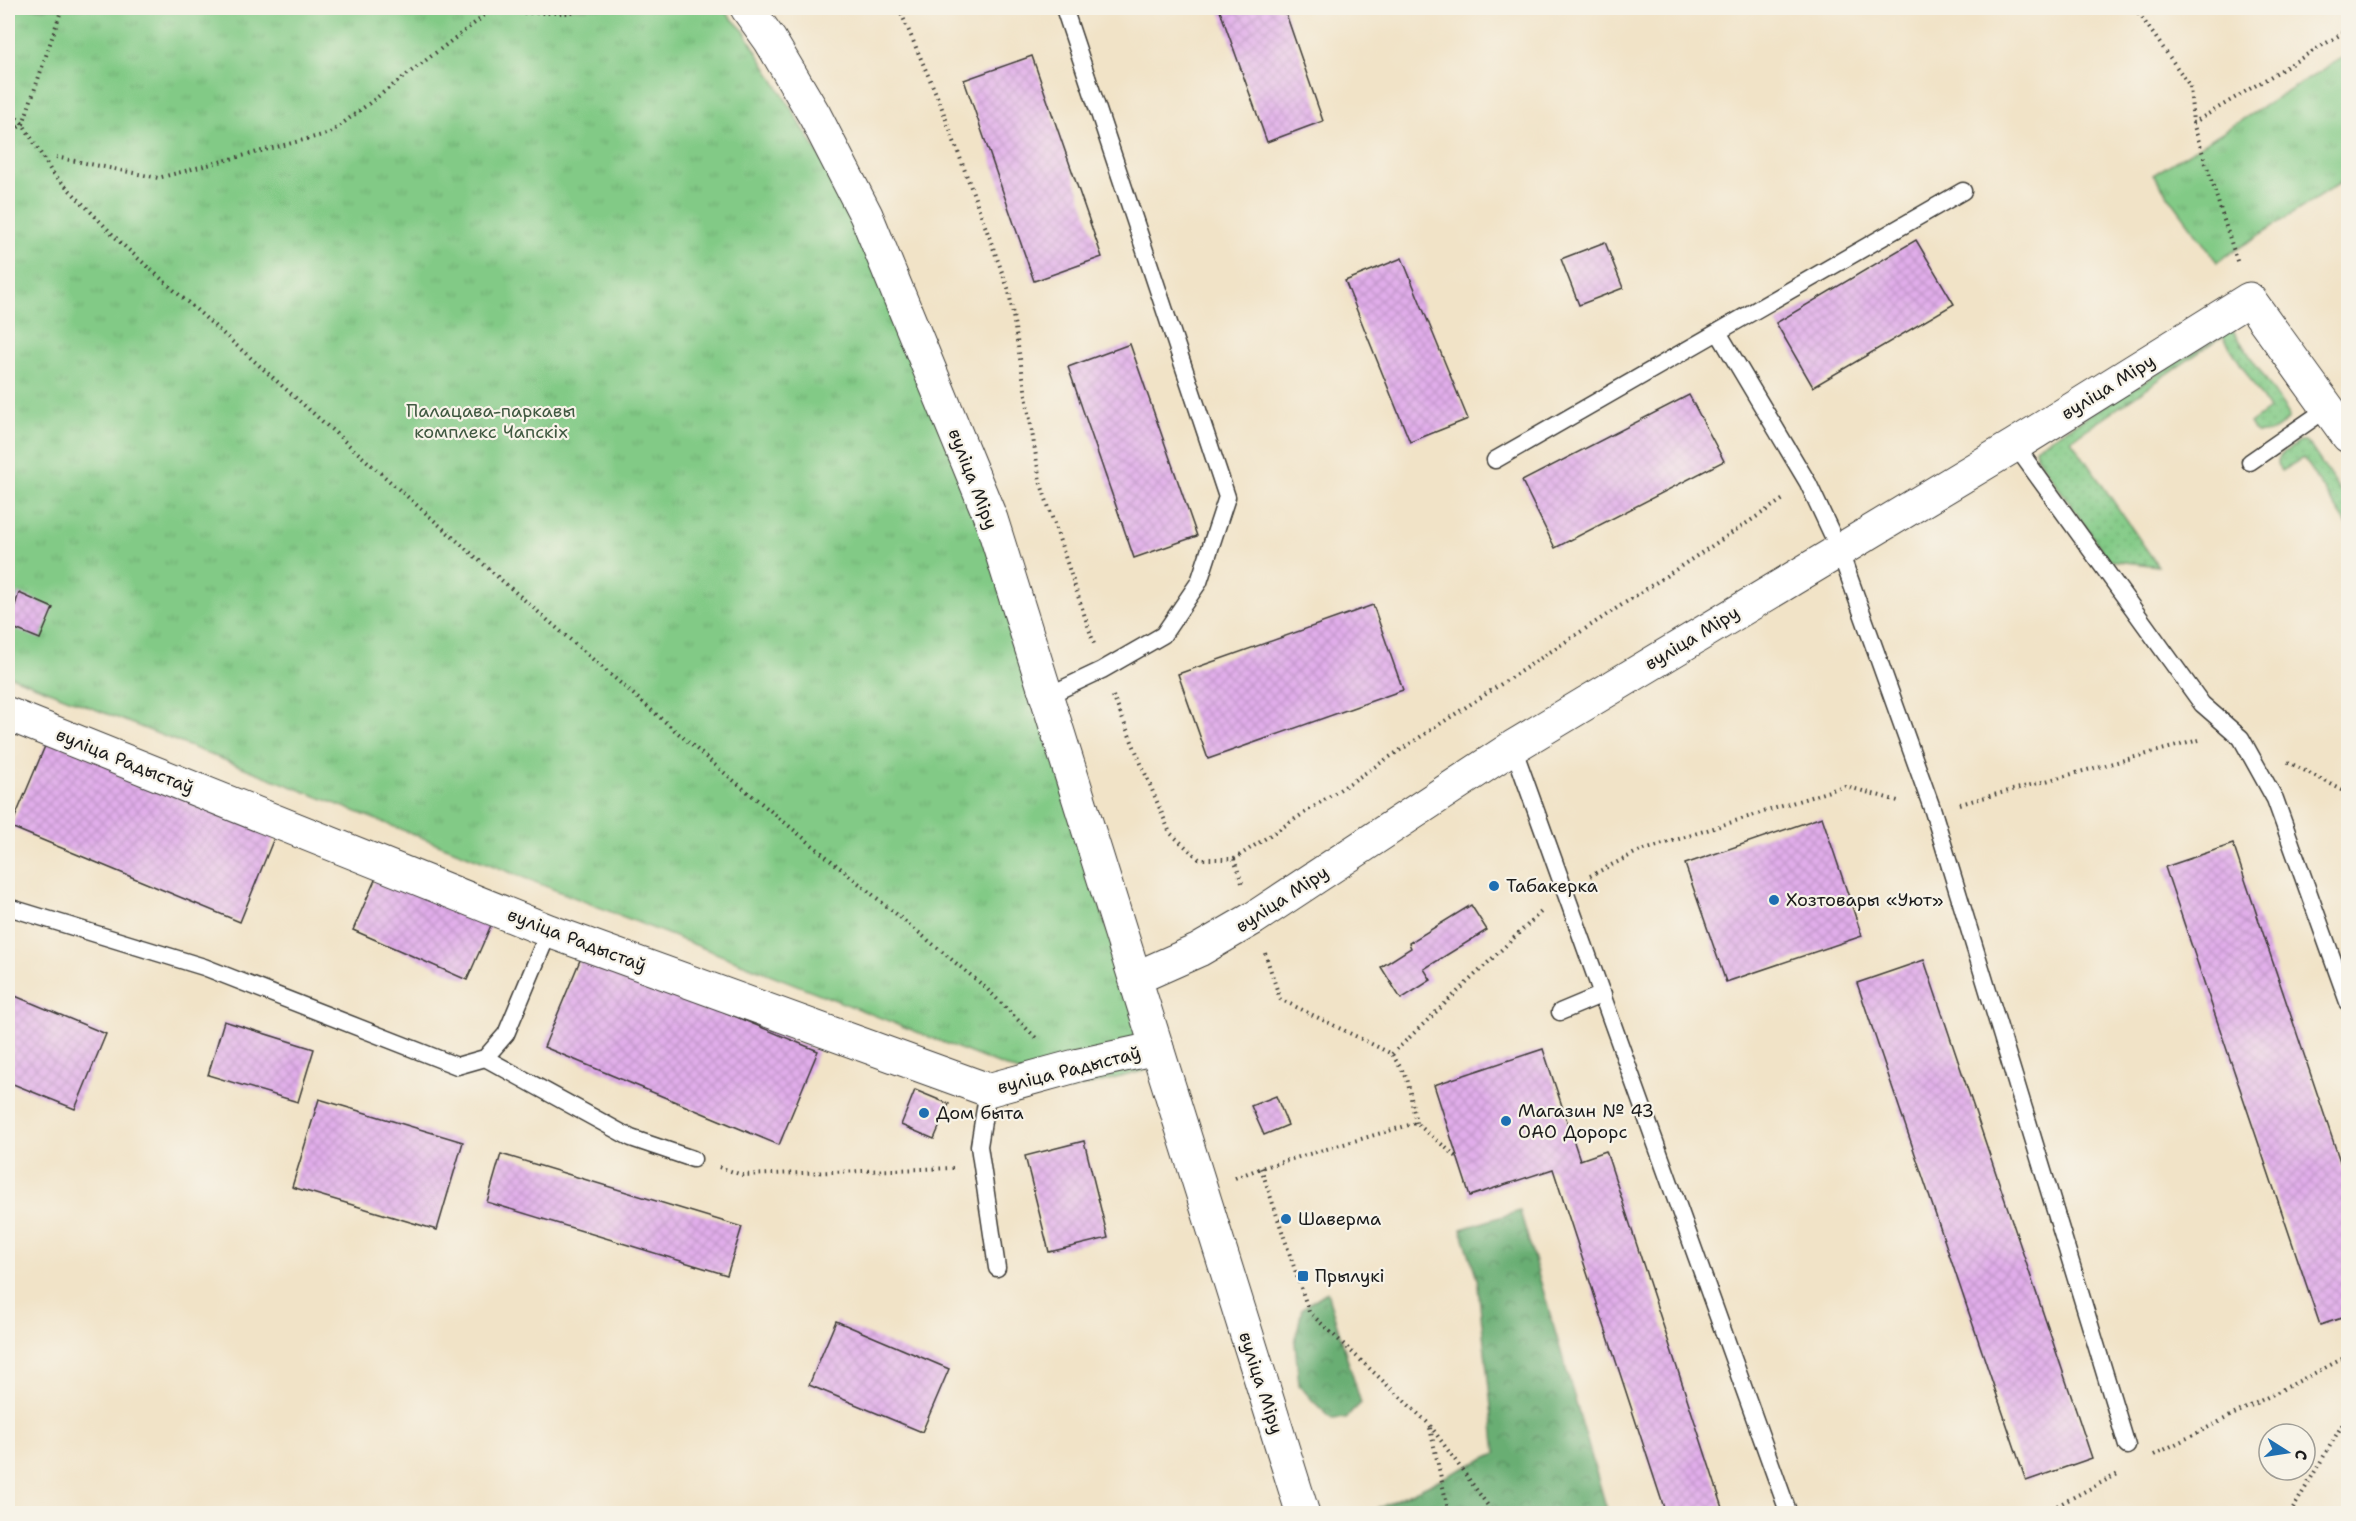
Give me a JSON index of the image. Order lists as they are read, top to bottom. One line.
{"streets":{"street":["вуліца Міру","вуліца Радыстаў"]},"crossings":[["вуліца Міру","вуліца Радыстаў"]],"parks":["Палацава-паркавы комплекс Чапскіх"],"places":{"other":["Табакерка","Хозтовары «Уют»","Дом быта","Магазин № 43 ОАО Дорорс","Шаверма"],"transit":["Прылукі"]},"north":"right"}
